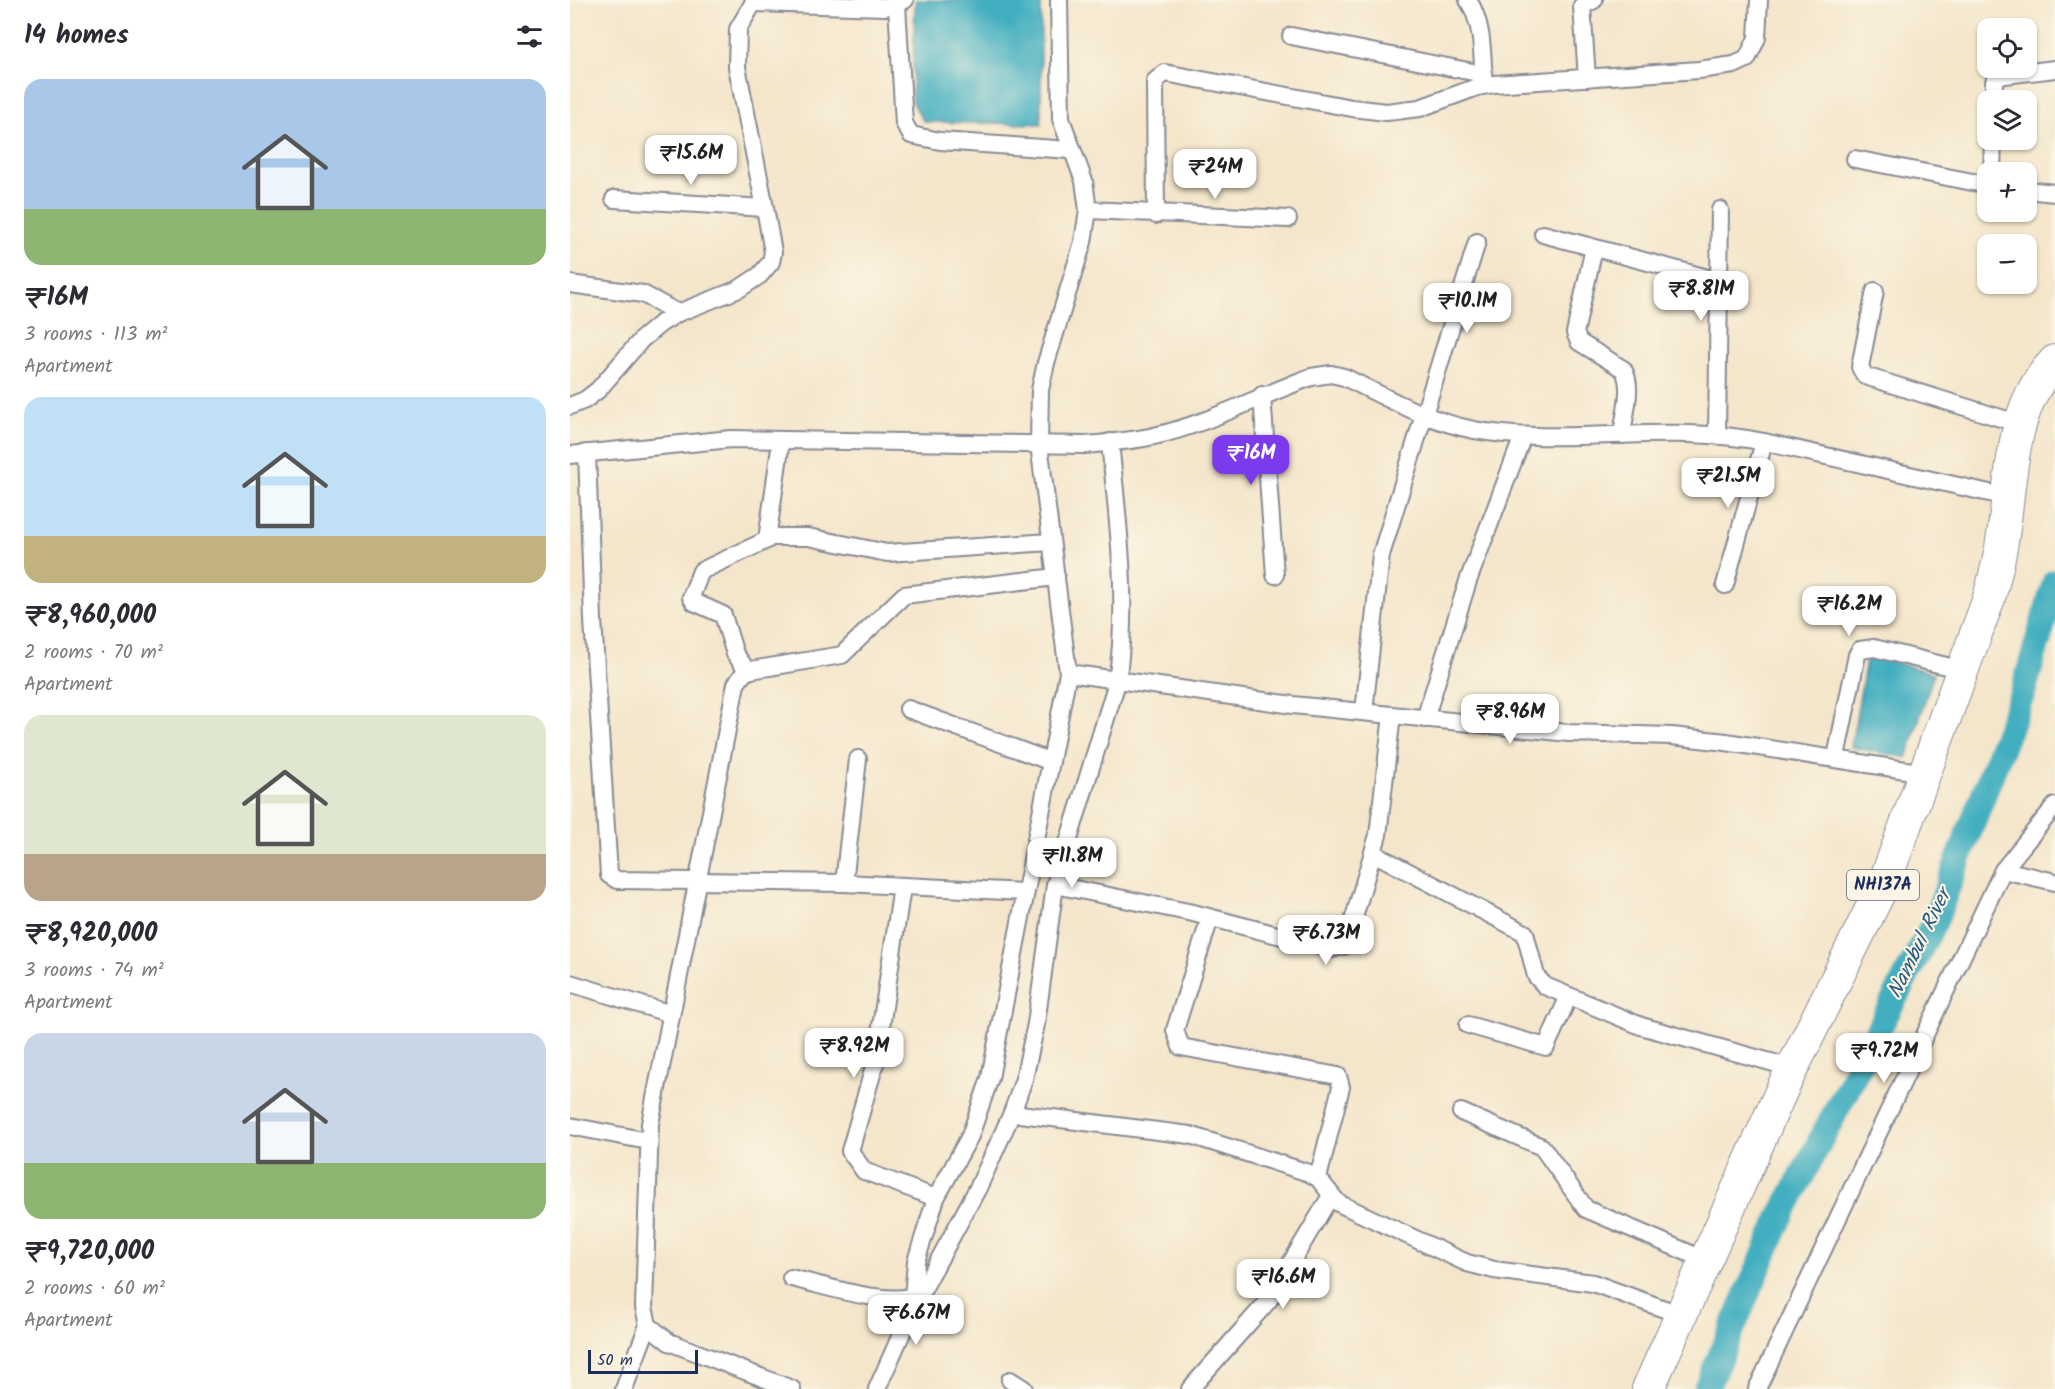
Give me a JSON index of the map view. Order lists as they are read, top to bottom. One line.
{"streets":{"highway":["NH137A"]},"water":["Nambul River"],"scale_bar":"50 m","page":{"heading":"14 homes","map_buttons":["+","−"],"list":[{"name":"₹16M","note":"3 rooms · 113 m² · Apartment"},{"name":"₹8,960,000","note":"2 rooms · 70 m² · Apartment"},{"name":"₹8,920,000","note":"3 rooms · 74 m² · Apartment"},{"name":"₹9,720,000","note":"2 rooms · 60 m² · Apartment"}],"price":["₹15.6M","₹24M","₹8.81M","₹10.1M","₹16M","₹21.5M","₹16.2M","₹8.96M","₹11.8M","₹6.73M","₹8.92M","₹9.72M","₹16.6M","₹6.67M"],"scale":"50 m"}}
